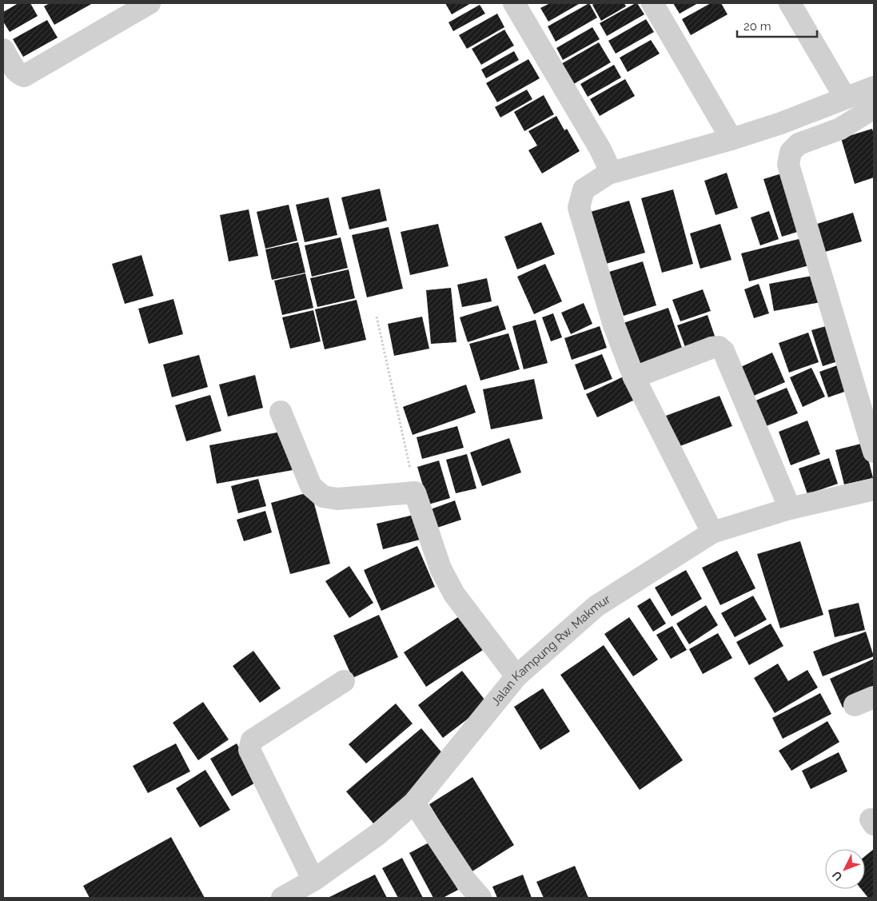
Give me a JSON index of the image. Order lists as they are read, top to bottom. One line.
{"streets":{"street":["Jalan Kampung Rw. Makmur"]},"scale_bar":"20 m","north":"bottom left"}
